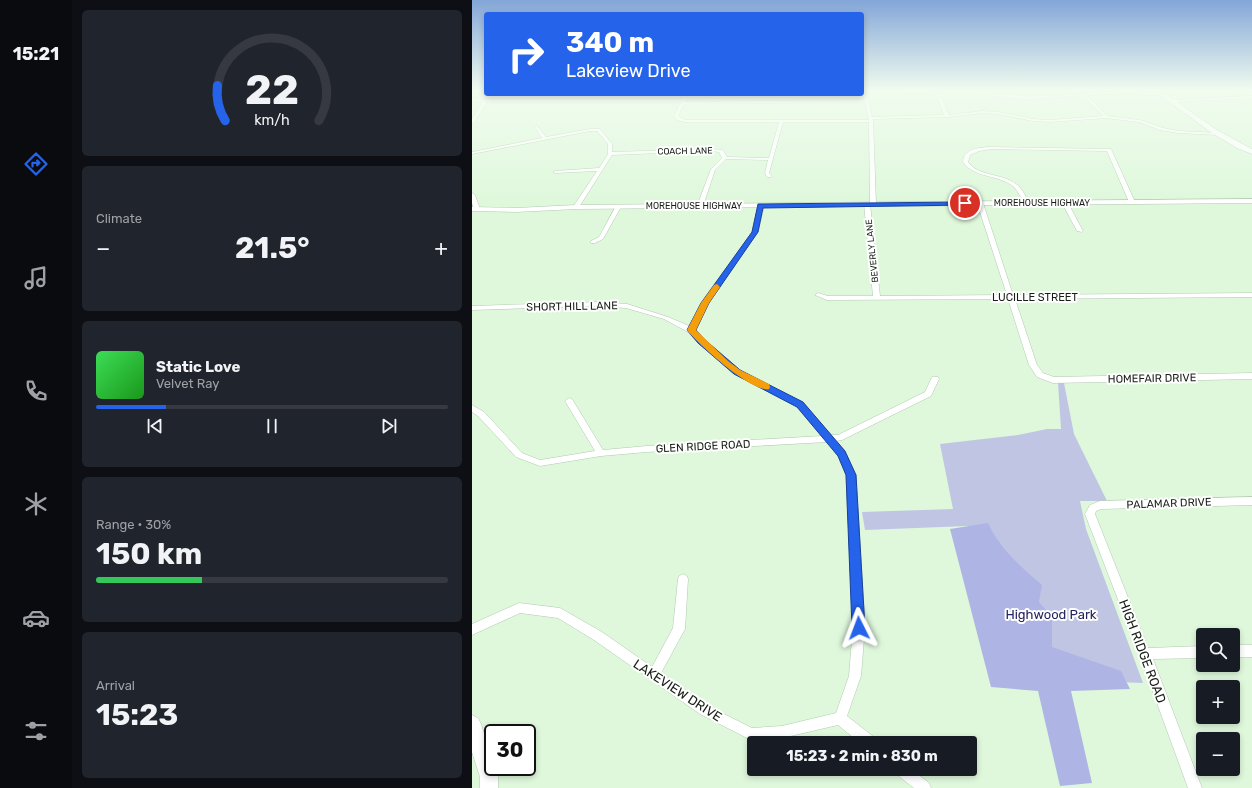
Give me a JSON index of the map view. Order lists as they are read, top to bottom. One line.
{"streets":{"street":["COACH LANE","MOREHOUSE HIGHWAY","BEVERLY LANE","LUCILLE STREET","SHORT HILL LANE","HOMEFAIR DRIVE","GLEN RIDGE ROAD","PALAMAR DRIVE","HIGH RIDGE ROAD","LAKEVIEW DRIVE"]},"crossings":[["COACH LANE","MOREHOUSE HIGHWAY"],["MOREHOUSE HIGHWAY","BEVERLY LANE"],["BEVERLY LANE","LUCILLE STREET"],["LUCILLE STREET","HOMEFAIR DRIVE"],["PALAMAR DRIVE","HIGH RIDGE ROAD"]],"parks":["Highwood Park"],"page":{"tabs":"15:21","turn":["340 m","Lakeview Drive"],"tile":["Climate",["Range · 30%","150 km"],["Arrival","15:23"]],"heat":["−","21.5°","+"],"song":["Static Love","Velvet Ray"],"map_buttons":["+","−"],"limit":"30","trip":"15:23 · 2 min · 830 m","gauge":["22","km/h"]}}
